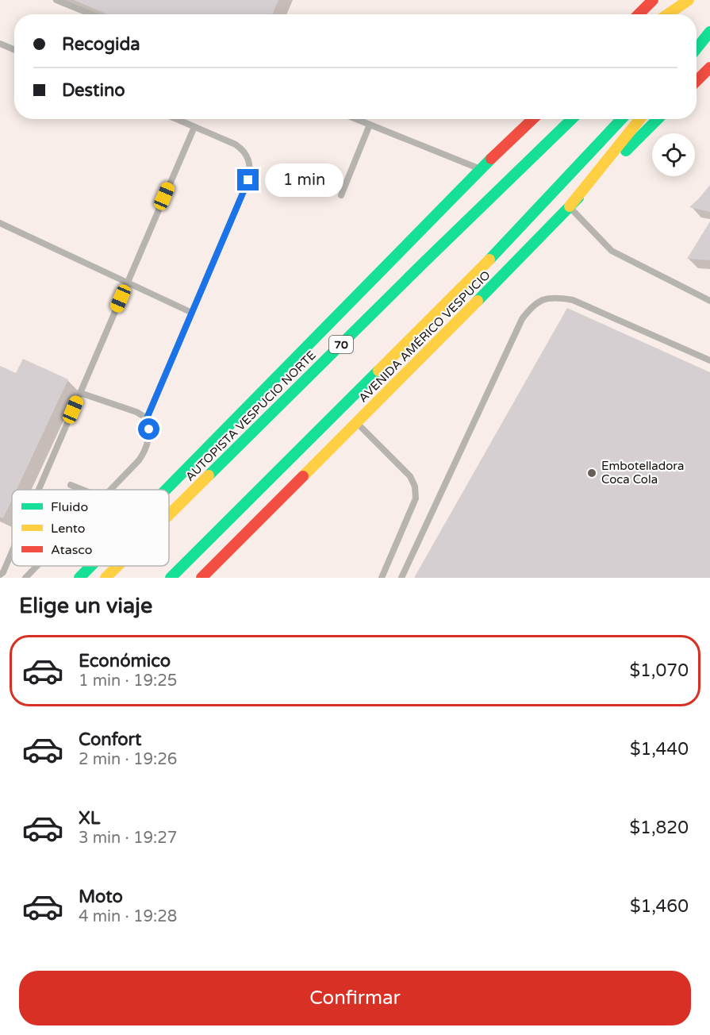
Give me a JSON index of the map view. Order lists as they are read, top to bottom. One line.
{"streets":{"main road":["AVENIDA AMÉRICO VESPUCIO","70","AUTOPISTA VESPUCIO NORTE"]},"places":["Embotelladora Coca Cola"],"legend":["Fluido","Lento","Atasco"],"page":{"banner":["Recogida","Destino"],"bubble":"1 min","heading":"Elige un viaje","list":[{"name":"Económico","note":"1 min · 19:25","value":"$1,070"},{"name":"Confort","note":"2 min · 19:26","value":"$1,440"},{"name":"XL","note":"3 min · 19:27","value":"$1,820"},{"name":"Moto","note":"4 min · 19:28","value":"$1,460"}],"buttons":"Confirmar"}}
